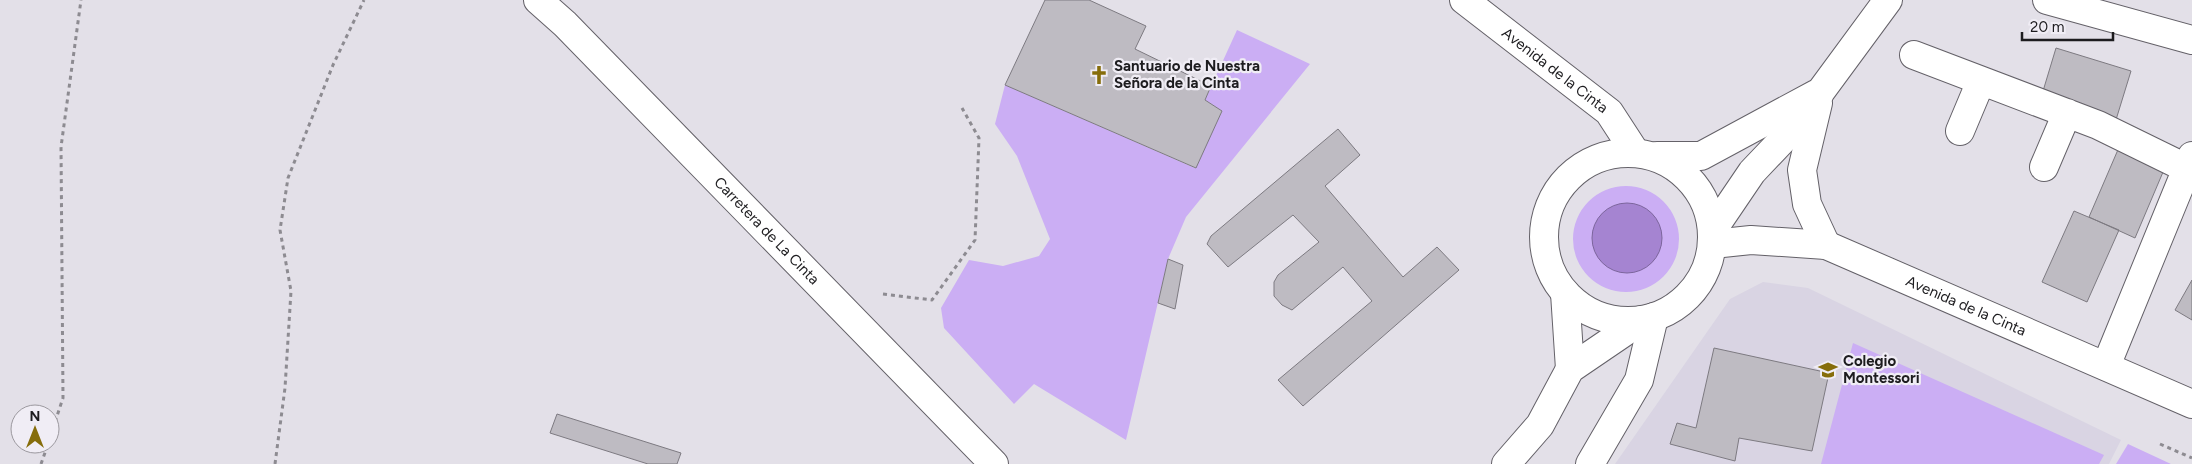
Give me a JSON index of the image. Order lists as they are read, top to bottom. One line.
{"streets":{"main road":["Avenida de la Cinta","Carretera de La Cinta"]},"places":{"church":["Santuario de Nuestra Señora de la Cinta"],"school or university":["Colegio Montessori"]},"scale_bar":"20 m","north":"top"}
